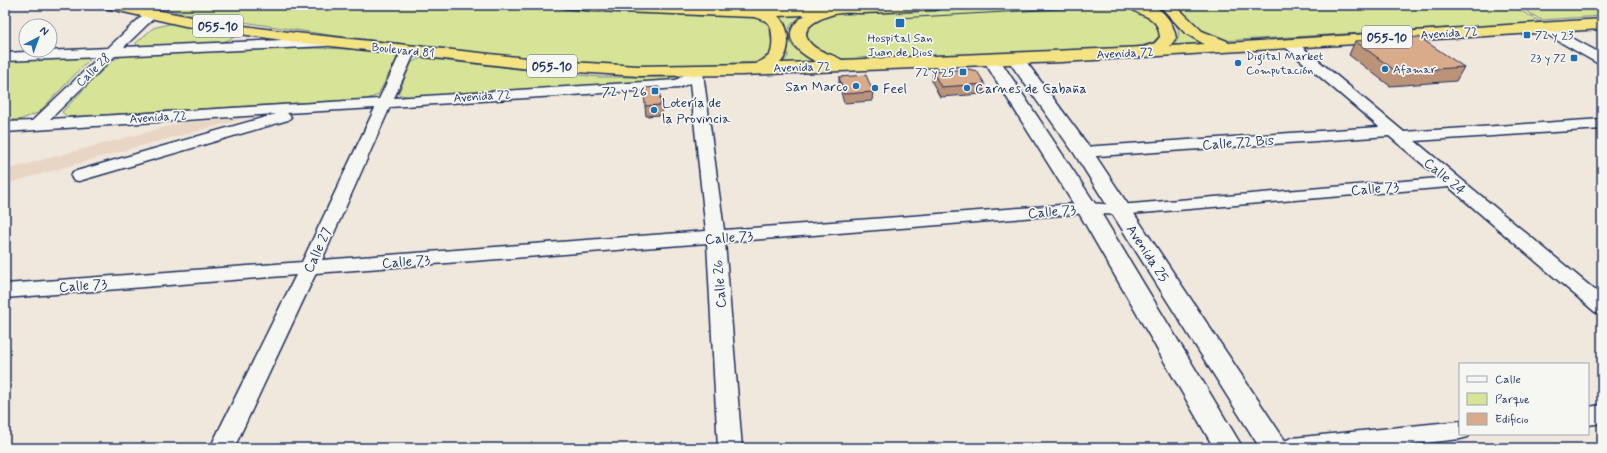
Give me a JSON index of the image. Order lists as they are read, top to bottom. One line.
{"streets":{"highway":["055-10","Avenida 72","Boulevard 81"],"main road":["Avenida 25"],"street":["Calle 28","Calle 72 Bis","Calle 24","Calle 73","Calle 27","Calle 26"]},"crossings":[["Avenida 72","Boulevard 81"],["Avenida 72","Calle 28"],["Avenida 72","Calle 24"],["Avenida 72","Calle 27"],["Avenida 72","Avenida 25"],["Avenida 72","Calle 26"],["Boulevard 81","Calle 28"],["Boulevard 81","Calle 27"],["Boulevard 81","Calle 26"],["Calle 72 Bis","Calle 24"],["Calle 72 Bis","Avenida 25"],["Calle 24","Calle 73"],["Calle 73","Calle 27"],["Calle 73","Avenida 25"],["Calle 73","Calle 26"]],"places":{"transit":["Hospital San Juan de Dios","72 y 23","23 y 72","72 y 25","72 y 26"],"other":["Digital Market Computación","Afamar","San Marco","Feel","Carnes de Cabaña","Lotería de la Provincia"]},"legend":["Calle","Parque","Edificio"],"north":"top right"}
